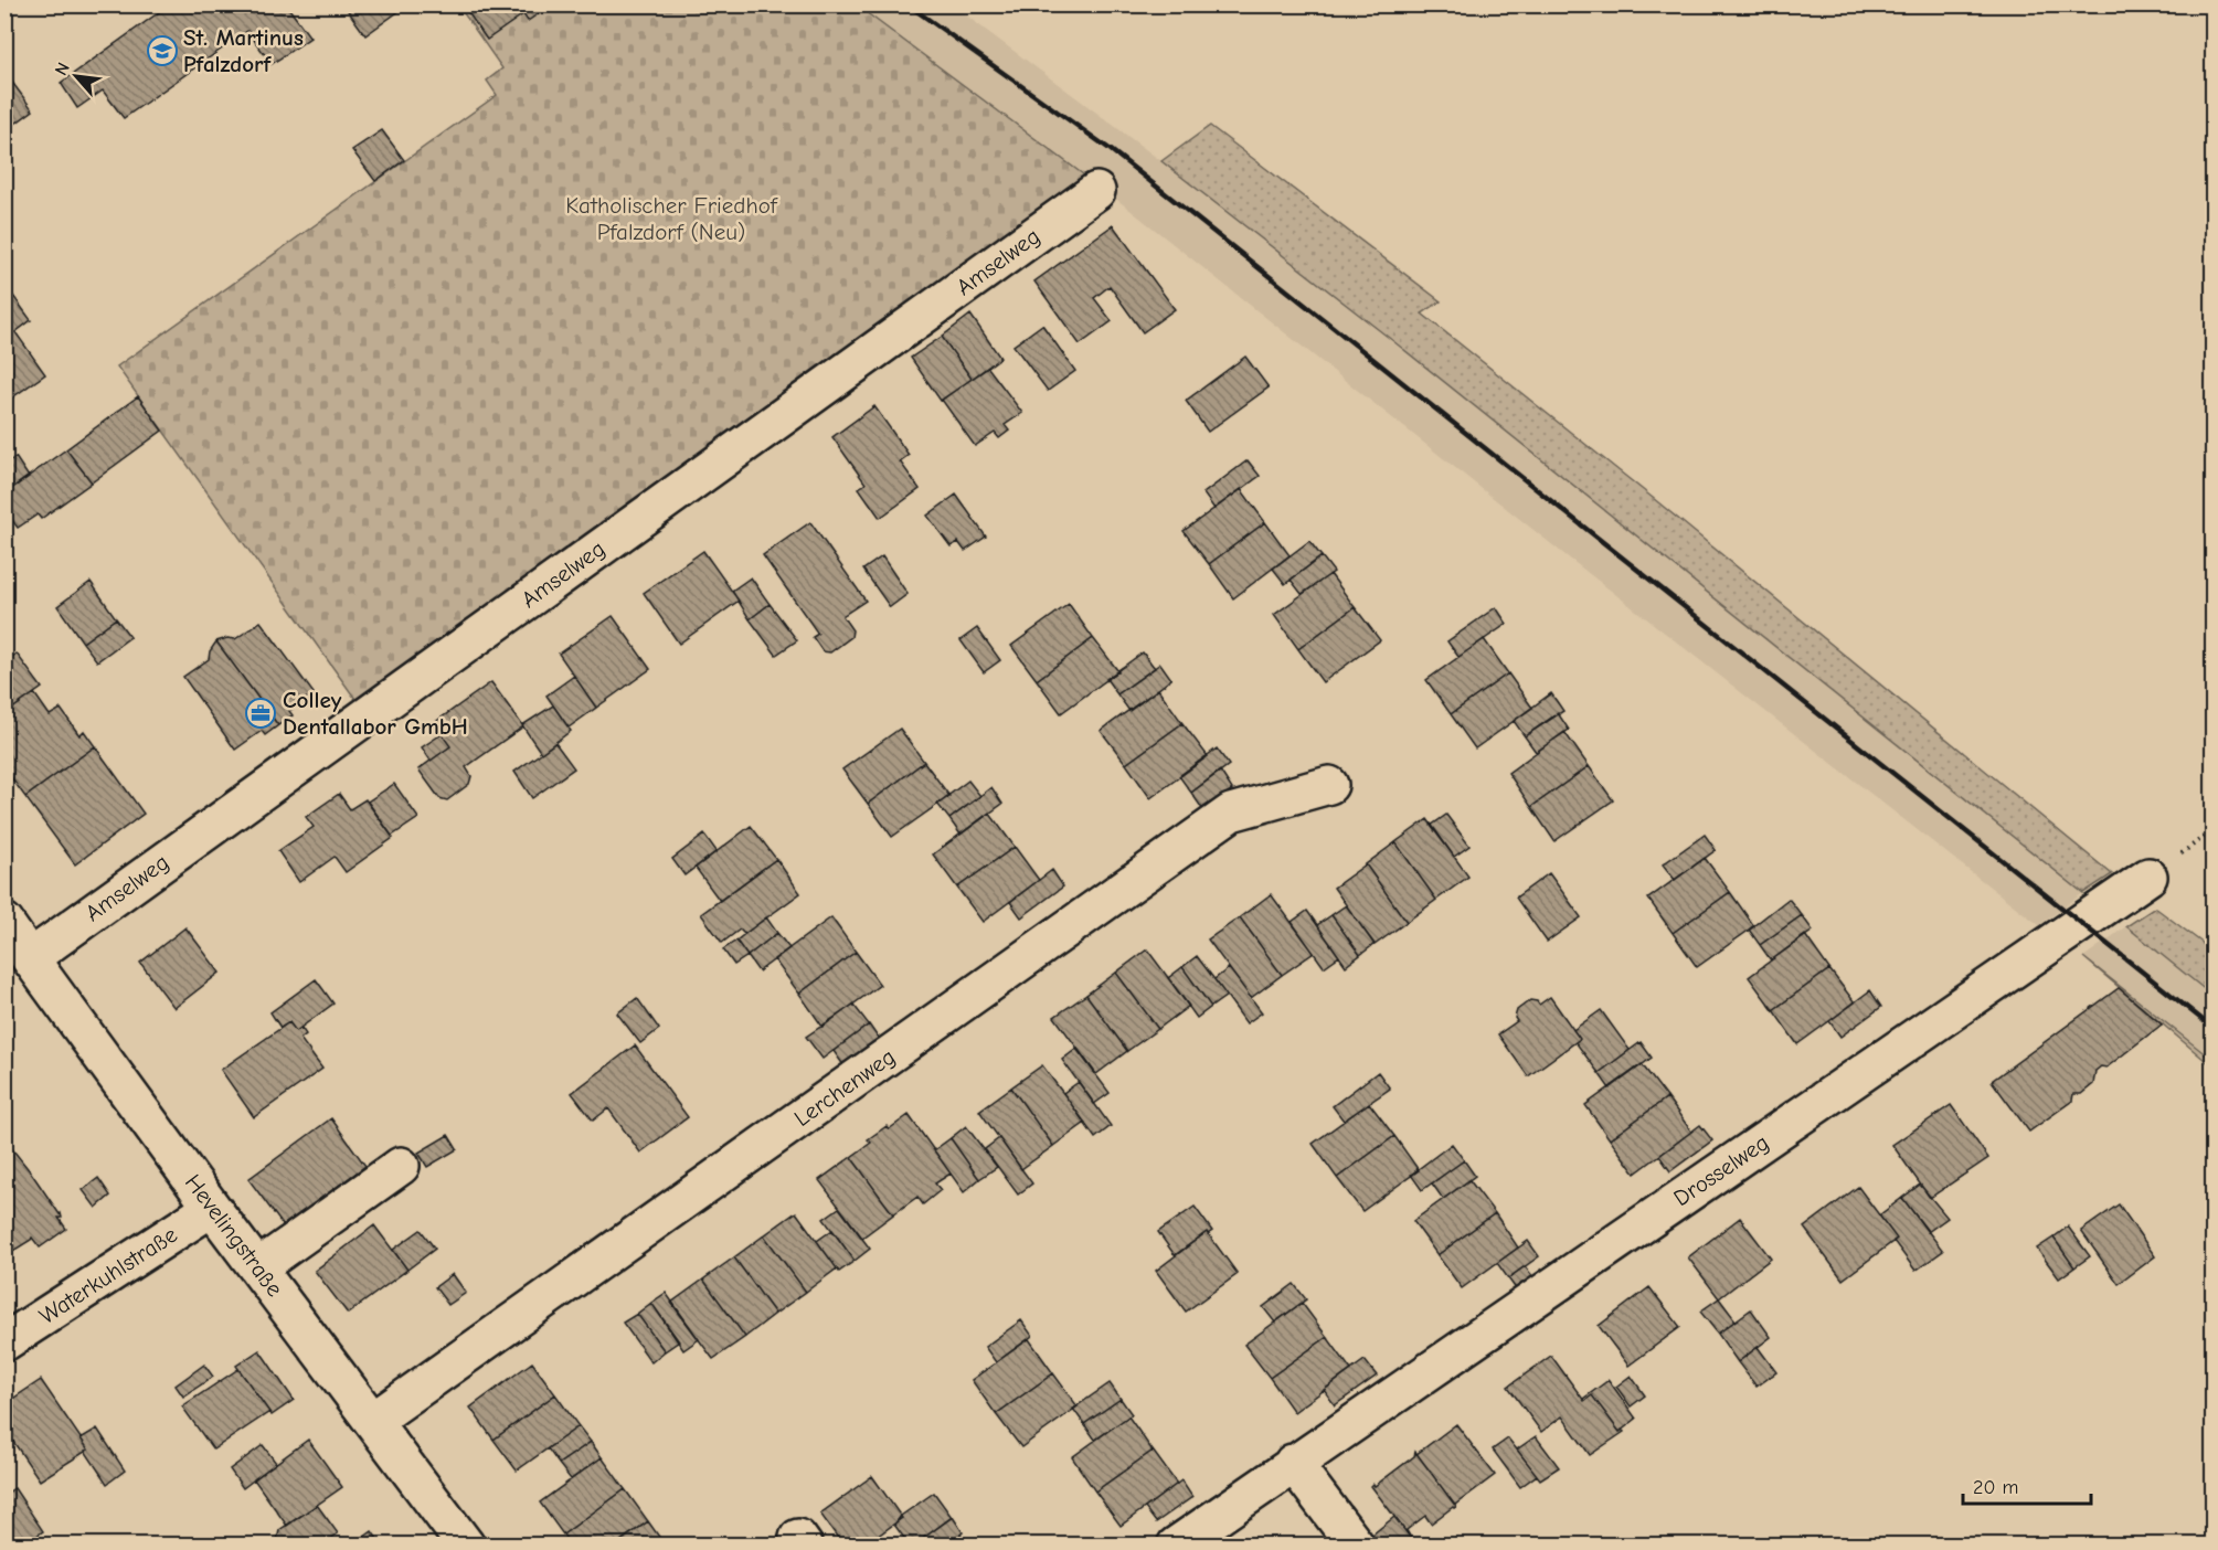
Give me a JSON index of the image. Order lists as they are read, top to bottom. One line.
{"streets":{"street":["Amselweg","Lerchenweg","Drosselweg","Hevelingstraße","Waterkuhlstraße"]},"crossings":[["Amselweg","Hevelingstraße"],["Lerchenweg","Hevelingstraße"],["Hevelingstraße","Waterkuhlstraße"]],"parks":["Katholischer Friedhof Pfalzdorf (Neu)"],"places":{"school or university":["St. Martinus Pfalzdorf"],"office":["Colley Dentallabor GmbH"]},"scale_bar":"20 m","north":"top left"}
